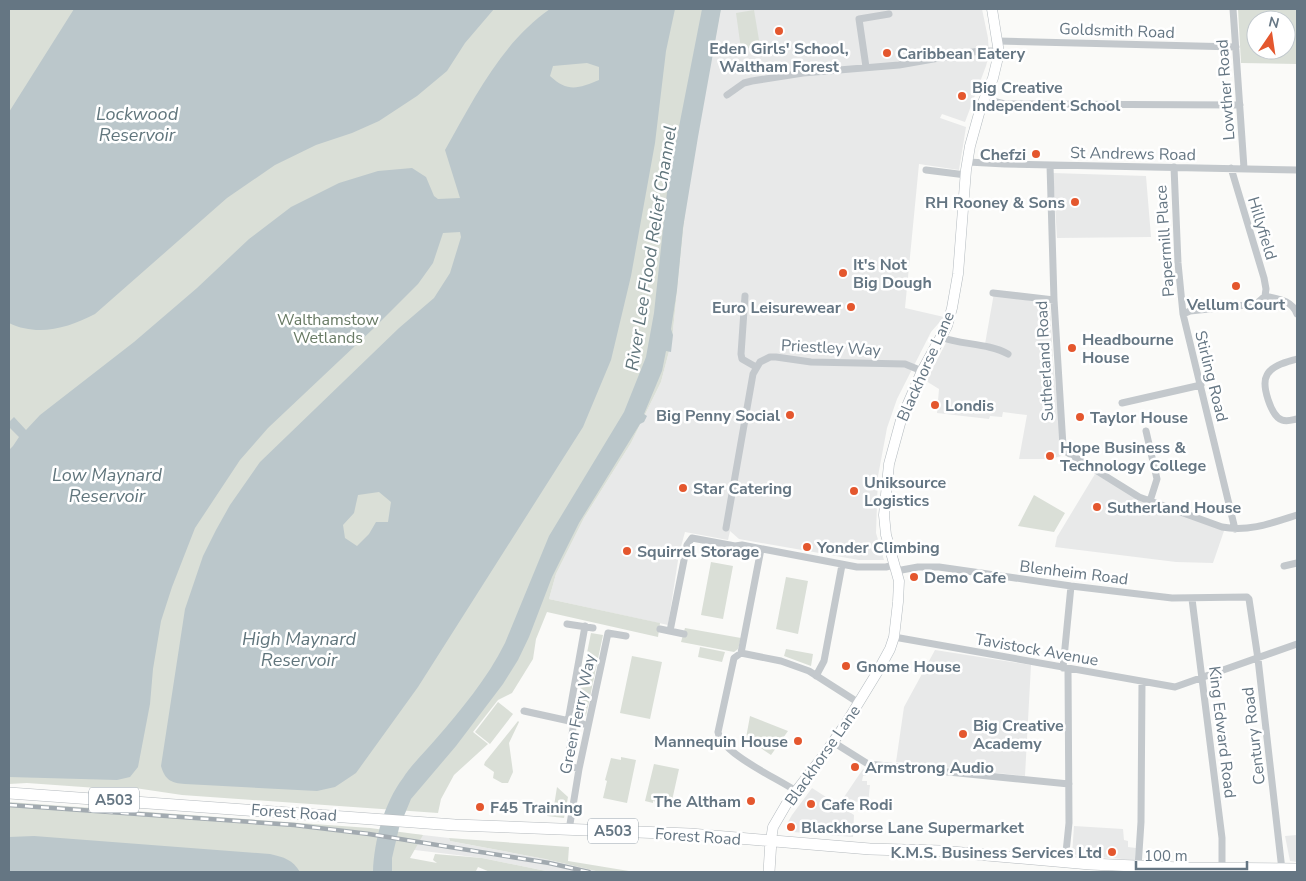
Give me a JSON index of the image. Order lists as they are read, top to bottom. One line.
{"streets":{"main road":["Blackhorse Lane","A503","Forest Road"],"street":["Goldsmith Road","Lowther Road","St Andrews Road","Hillyfield","Papermill Place","Priestley Way","Sutherland Road","Stirling Road","Blenheim Road","Tavistock Avenue","Green Ferry Way","King Edward Road","Century Road"]},"crossings":[["Goldsmith Road","Lowther Road"],["Goldsmith Road","Blackhorse Lane"],["Lowther Road","St Andrews Road"],["St Andrews Road","Hillyfield"],["St Andrews Road","Papermill Place"],["St Andrews Road","Sutherland Road"],["St Andrews Road","Blackhorse Lane"],["Hillyfield","Stirling Road"],["Papermill Place","Stirling Road"],["Priestley Way","Blackhorse Lane"],["Sutherland Road","Stirling Road"],["Blackhorse Lane","Blenheim Road"],["Blackhorse Lane","Tavistock Avenue"],["Blackhorse Lane","Forest Road"],["Blenheim Road","King Edward Road"],["Blenheim Road","Century Road"],["Tavistock Avenue","King Edward Road"],["Green Ferry Way","Forest Road"],["King Edward Road","Forest Road"],["Century Road","Forest Road"]],"water":["Lockwood Reservoir","River Lee Flood Relief Channel","Low Maynard Reservoir","High Maynard Reservoir"],"parks":["Walthamstow Wetlands"],"places":["Eden Girls' School, Waltham Forest","Caribbean Eatery","Big Creative Independent School","Chefzi","RH Rooney & Sons","It's Not Big Dough","Vellum Court","Euro Leisurewear","Headbourne House","Londis","Big Penny Social","Taylor House","Hope Business & Technology College","Star Catering","Uniksource Logistics","Sutherland House","Yonder Climbing","Squirrel Storage","Demo Cafe","Gnome House","Big Creative Academy","Mannequin House","Armstrong Audio","The Altham","Cafe Rodi","F45 Training","Blackhorse Lane Supermarket","K.M.S. Business Services Ltd"],"scale_bar":"100 m","north":"top"}
